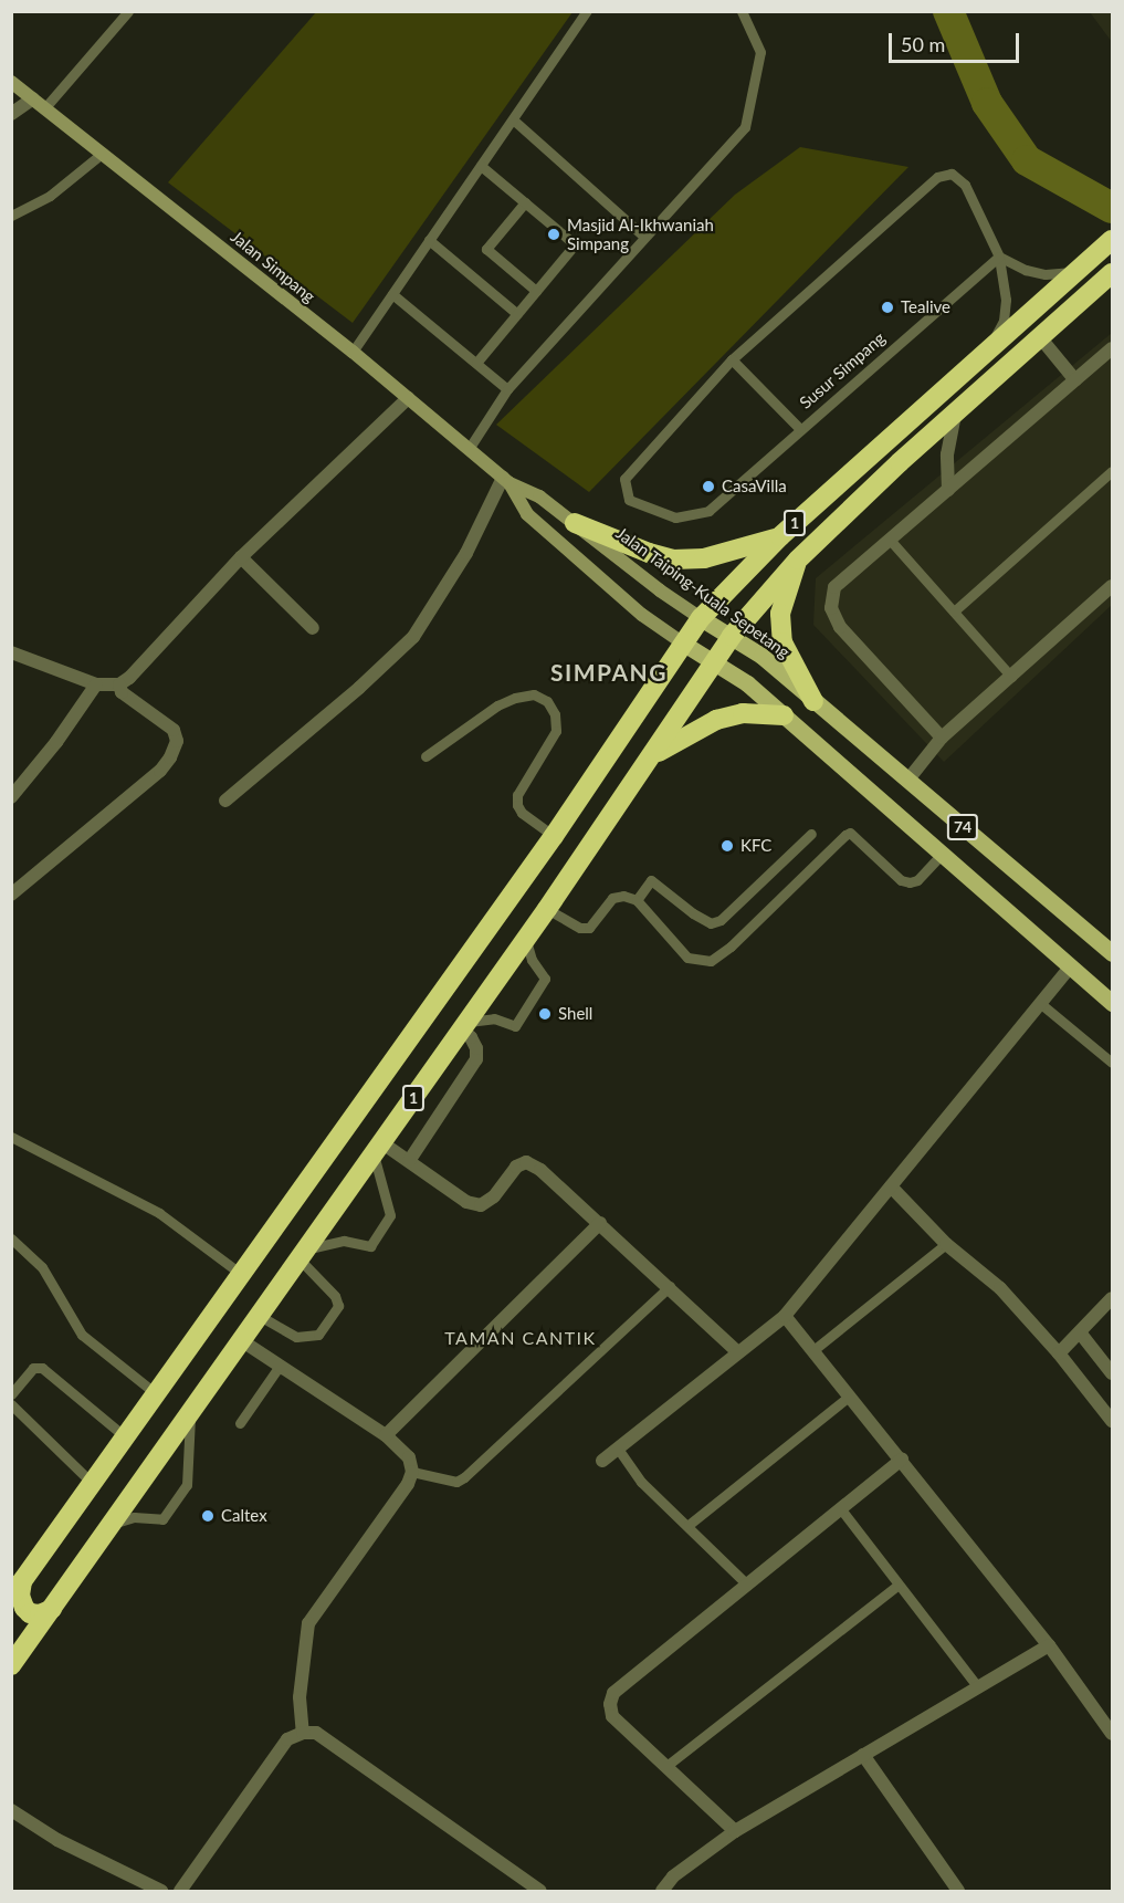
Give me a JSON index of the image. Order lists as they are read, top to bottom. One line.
{"streets":{"highway":["1"],"main road":["Jalan Simpang","Jalan Taiping-Kuala Sepetang","74"],"lane":["Susur Simpang"]},"crossings":[["Jalan Simpang","Jalan Taiping-Kuala Sepetang"],["Jalan Simpang","74"],["1","Jalan Taiping-Kuala Sepetang"],["1","74"],["Jalan Taiping-Kuala Sepetang","74"]],"districts":["SIMPANG","TAMAN CANTIK"],"places":["Masjid Al-Ikhwaniah Simpang","Tealive","CasaVilla","KFC","Shell","Caltex"],"scale_bar":"50 m"}
